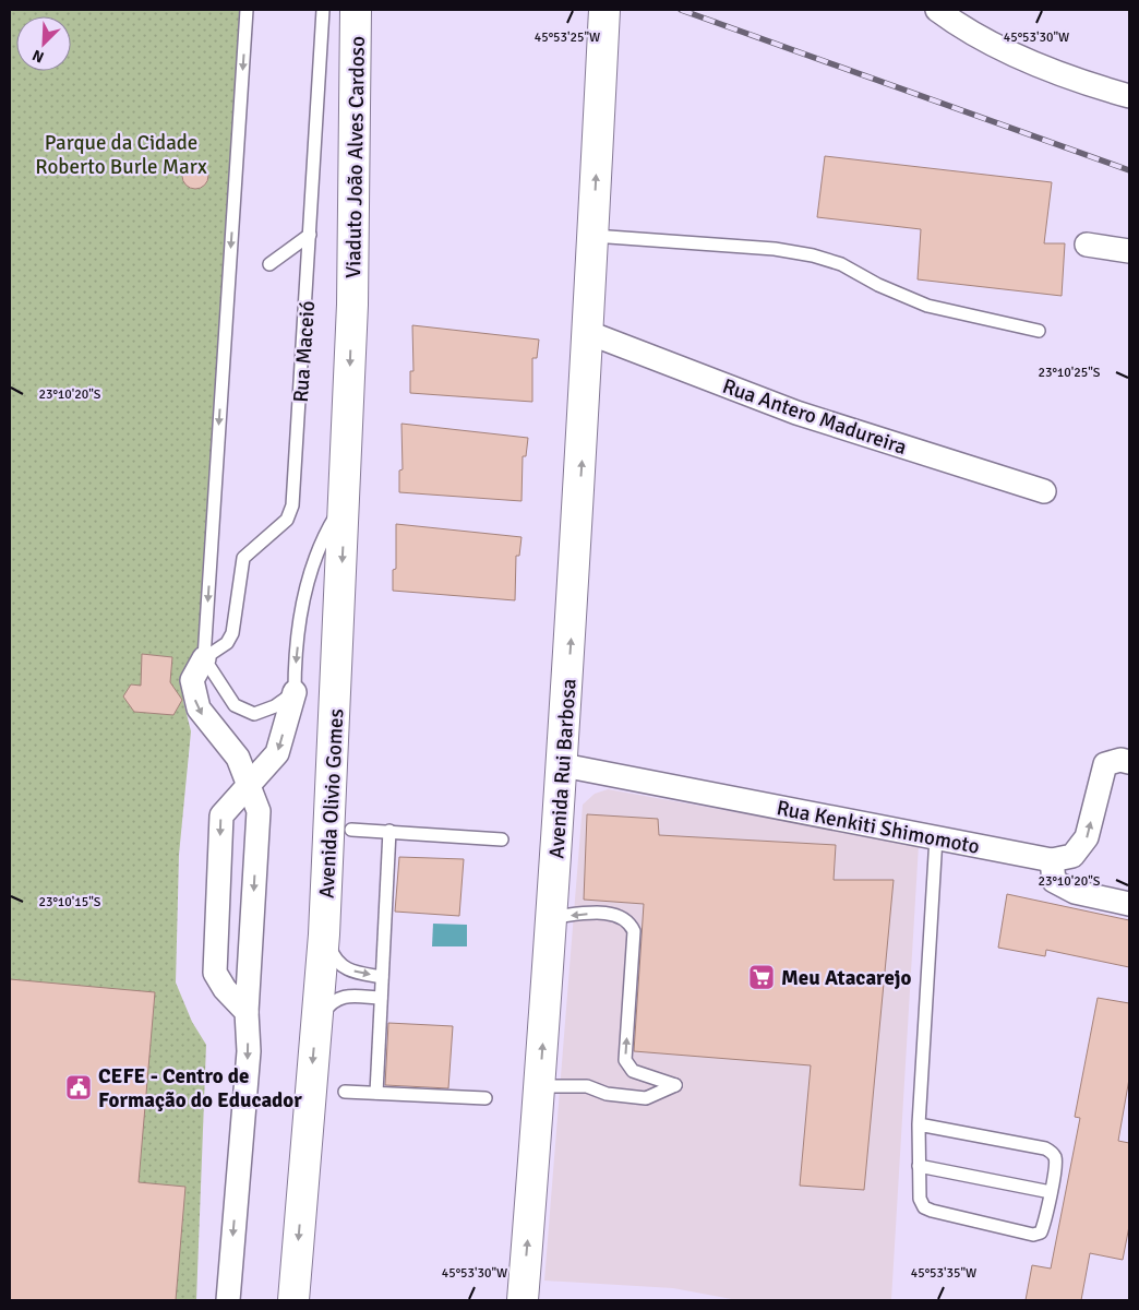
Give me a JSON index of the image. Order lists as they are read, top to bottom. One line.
{"streets":{"main road":["Viaduto João Alves Cardoso","Avenida Rui Barbosa","Avenida Olivio Gomes"],"street":["Rua Antero Madureira","Rua Kenkiti Shimomoto"],"lane":["Rua Maceió"]},"crossings":[["Viaduto João Alves Cardoso","Avenida Olivio Gomes"],["Rua Antero Madureira","Avenida Rui Barbosa"],["Avenida Rui Barbosa","Rua Kenkiti Shimomoto"]],"one_way":["Avenida Rui Barbosa","Avenida Olivio Gomes"],"parks":["Parque da Cidade Roberto Burle Marx"],"places":{"supermarket":["Meu Atacarejo"],"public building":["CEFE - Centro de Formação do Educador"]},"north":"bottom left","coordinates":["45°53'25\"W","45°53'30\"W","23°10'25\"S","23°10'20\"S","23°10'15\"S","45°53'35\"W"]}
